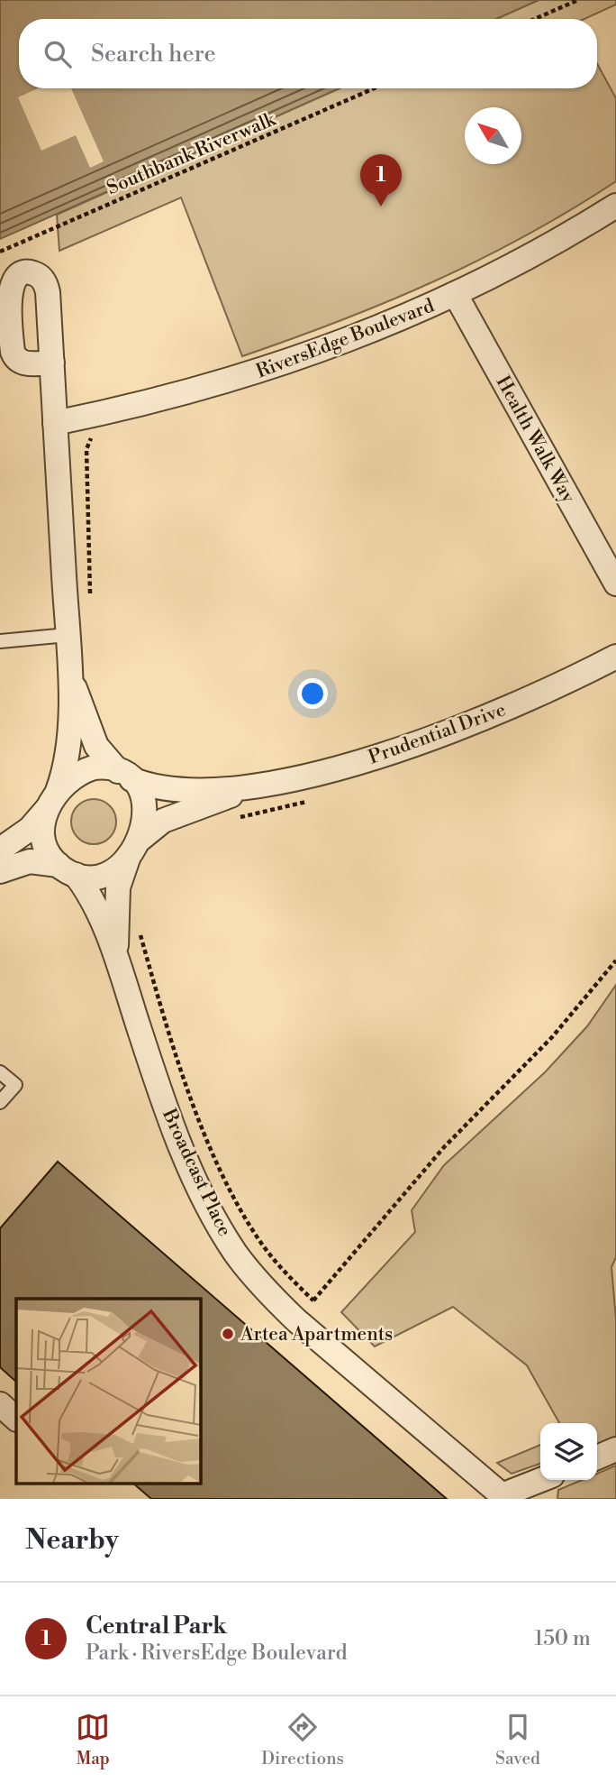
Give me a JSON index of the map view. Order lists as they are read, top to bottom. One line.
{"streets":{"street":["RiversEdge Boulevard","Health Walk Way","Prudential Drive","Broadcast Place"],"path":["Southbank Riverwalk"]},"crossings":[["RiversEdge Boulevard","Health Walk Way"],["Prudential Drive","Broadcast Place"]],"places":["Artea Apartments"],"north":"top left","page":{"search":"Search here","pins":"1","heading":"Nearby","list":[{"mark":"1","name":"Central Park","note":"Park · RiversEdge Boulevard","value":"150 m"}],"nav":["Map","Directions","Saved"]}}
